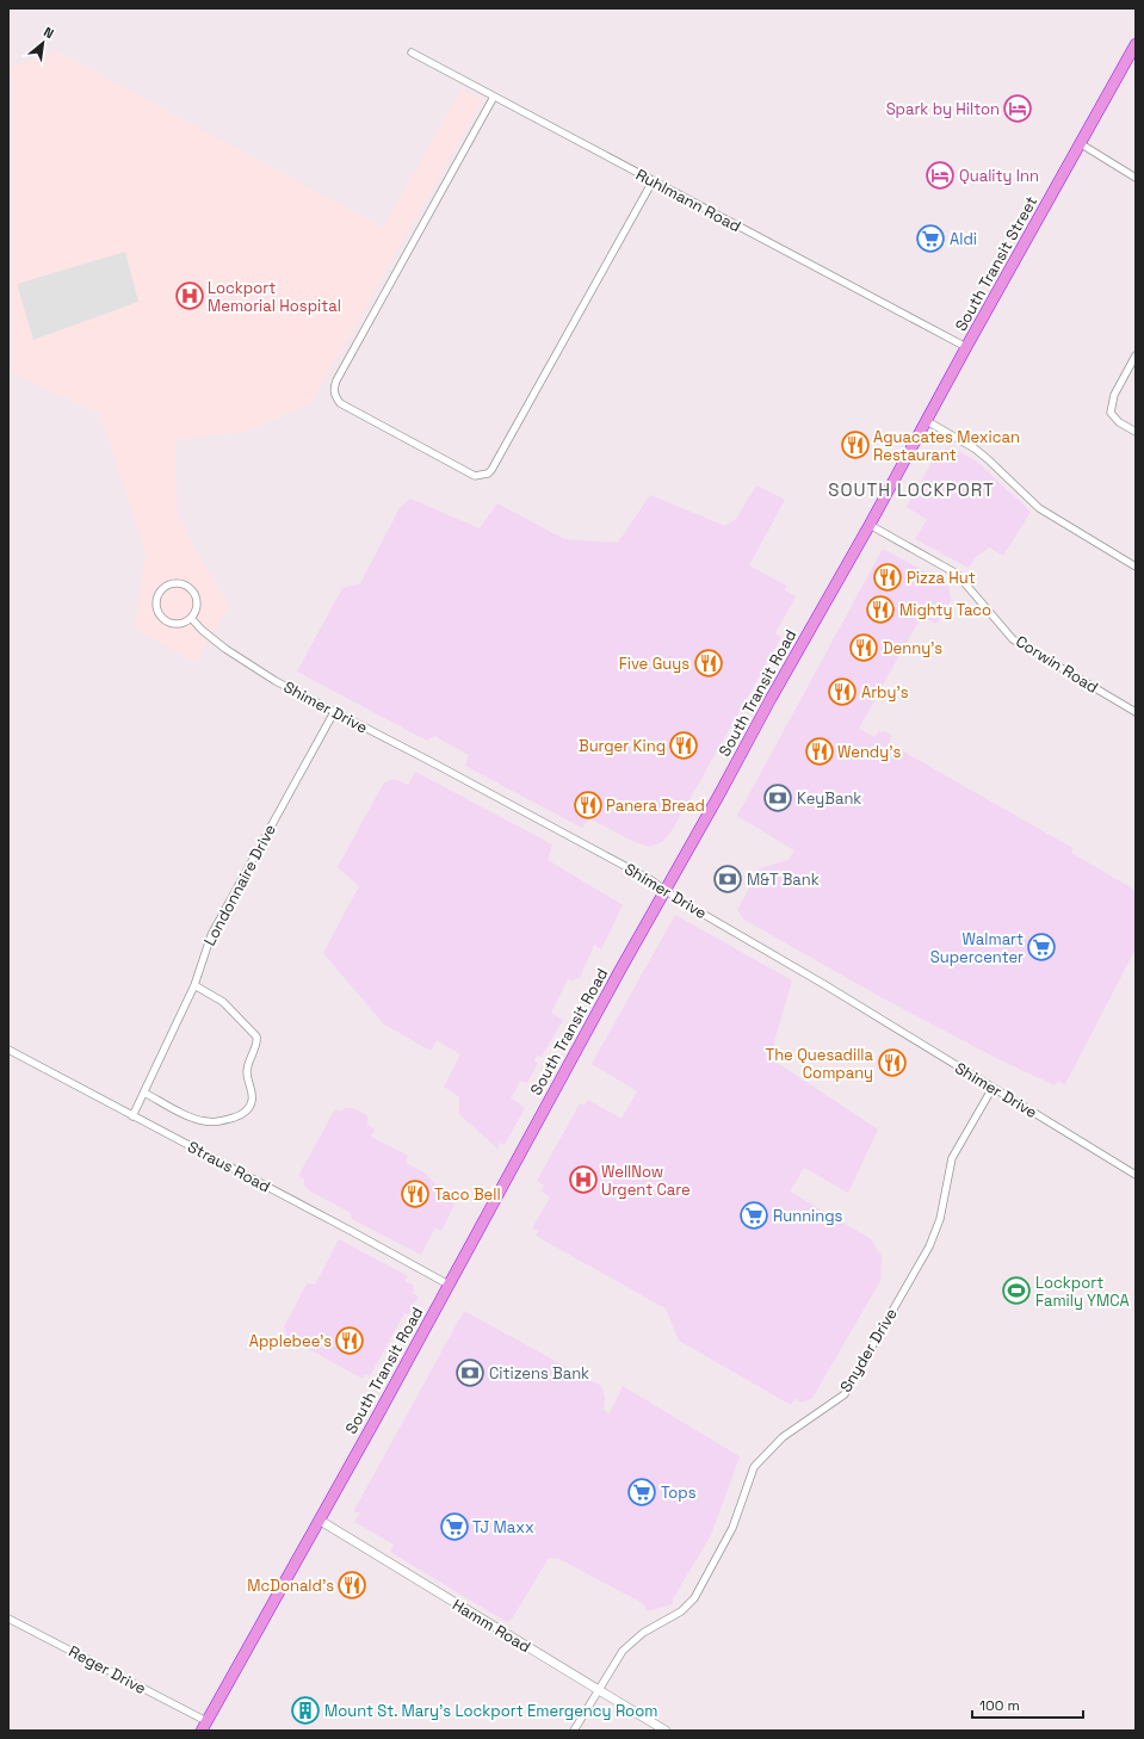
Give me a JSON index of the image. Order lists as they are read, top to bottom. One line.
{"streets":{"highway":["South Transit Street","South Transit Road"],"street":["Ruhlmann Road","Corwin Road","Shimer Drive","Londonnaire Drive","Straus Road","Snyder Drive","Hamm Road","Reger Drive"]},"crossings":[["Ruhlmann Road","South Transit Street"],["Ruhlmann Road","South Transit Road"],["South Transit Street","South Transit Road"],["Corwin Road","South Transit Road"],["South Transit Road","Shimer Drive"],["South Transit Road","Straus Road"],["South Transit Road","Hamm Road"],["South Transit Road","Reger Drive"],["Shimer Drive","Londonnaire Drive"],["Shimer Drive","Snyder Drive"],["Londonnaire Drive","Straus Road"],["Snyder Drive","Hamm Road"]],"districts":["SOUTH LOCKPORT"],"places":{"hotel":["Spark by Hilton","Quality Inn"],"supermarket":["Aldi","Walmart Supercenter","Runnings","Tops","TJ Maxx"],"hospital":["Lockport Memorial Hospital","WellNow Urgent Care"],"restaurant":["Aguacates Mexican Restaurant","Pizza Hut","Mighty Taco","Denny's","Five Guys","Arby's","Burger King","Wendy's","Panera Bread","The Quesadilla Company","Taco Bell","Applebee's","McDonald's"],"bank":["KeyBank","M&T Bank","Citizens Bank"],"sports":["Lockport Family YMCA"],"building":["Mount St. Mary's Lockport Emergency Room"]},"scale_bar":"100 m","north":"top right"}
